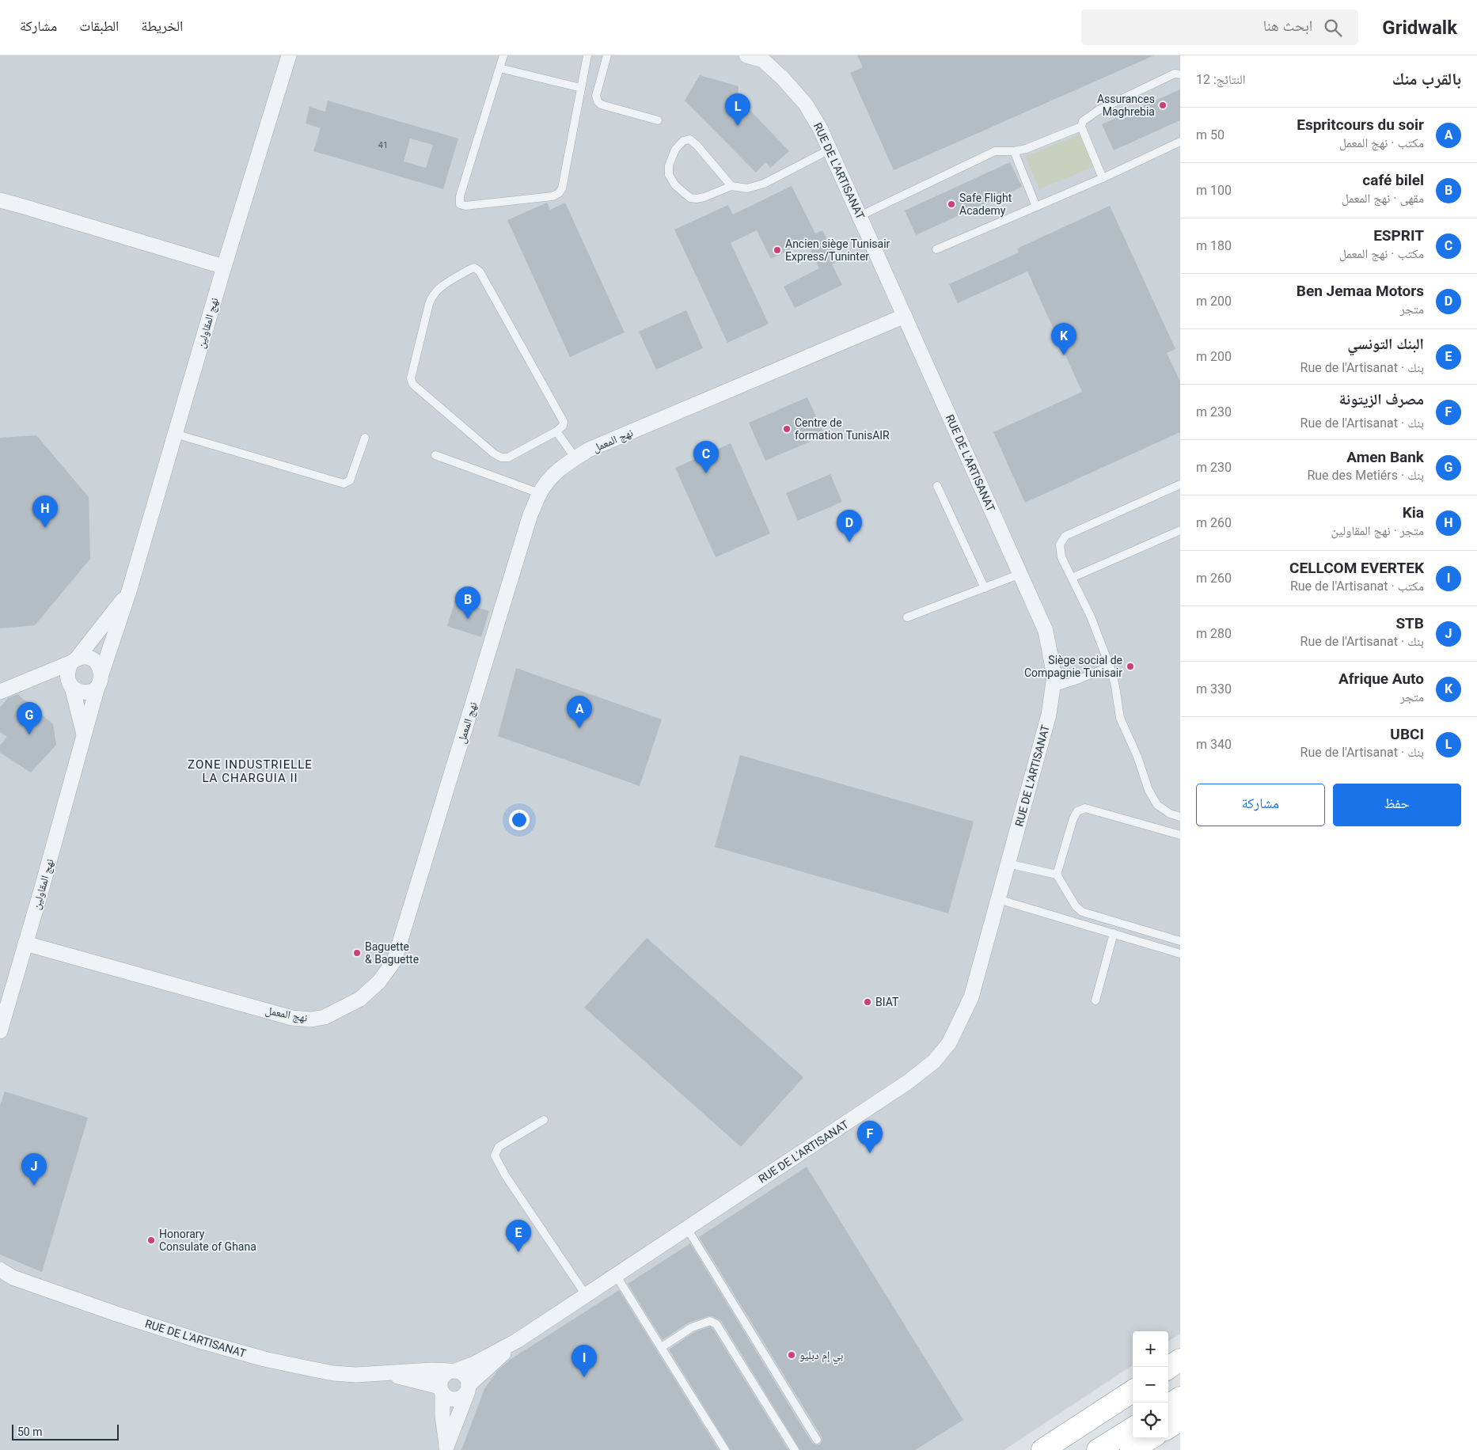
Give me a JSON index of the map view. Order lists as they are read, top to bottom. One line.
{"streets":{"street":["RUE DE L'ARTISANAT","نهج المقاولين","نهج المعمل"]},"crossings":[["RUE DE L'ARTISANAT","نهج المعمل"],["نهج المقاولين","نهج المعمل"]],"districts":["ZONE INDUSTRIELLE LA CHARGUIA II"],"places":["Assurances Maghrebia","Safe Flight Academy","Ancien siège Tunisair Express/Tuninter","Centre de formation TunisAIR","Siège social de Compagnie Tunisair","Baguette & Baguette","BIAT","Honorary Consulate of Ghana","بي إم دبليو"],"house_numbers":["41"],"scale_bar":"50 m","page":{"header":"Gridwalk","search":"ابحث هنا","nav":["الخريطة","الطبقات","مشاركة"],"heading":["بالقرب منك","النتائج: 12"],"pins":["L","K","C","H","D","B","A","G","F","J","E","I"],"list":[{"mark":"A","name":"Espritcours du soir","note":"مكتب · نهج المعمل","value":"50 m"},{"mark":"B","name":"café bilel","note":"مقهى · نهج المعمل","value":"100 m"},{"mark":"C","name":"ESPRIT","note":"مكتب · نهج المعمل","value":"180 m"},{"mark":"D","name":"Ben Jemaa Motors","note":"متجر","value":"200 m"},{"mark":"E","name":"البنك التونسي","note":"بنك · Rue de l'Artisanat","value":"200 m"},{"mark":"F","name":"مصرف الزيتونة","note":"بنك · Rue de l'Artisanat","value":"230 m"},{"mark":"G","name":"Amen Bank","note":"بنك · Rue des Metiérs","value":"230 m"},{"mark":"H","name":"Kia","note":"متجر · نهج المقاولين","value":"260 m"},{"mark":"I","name":"CELLCOM EVERTEK","note":"مكتب · Rue de l'Artisanat","value":"260 m"},{"mark":"J","name":"STB","note":"بنك · Rue de l'Artisanat","value":"280 m"},{"mark":"K","name":"Afrique Auto","note":"متجر","value":"330 m"},{"mark":"L","name":"UBCI","note":"بنك · Rue de l'Artisanat","value":"340 m"}],"buttons":["حفظ","مشاركة"],"map_buttons":["+","−"],"scale":"50 m"}}
